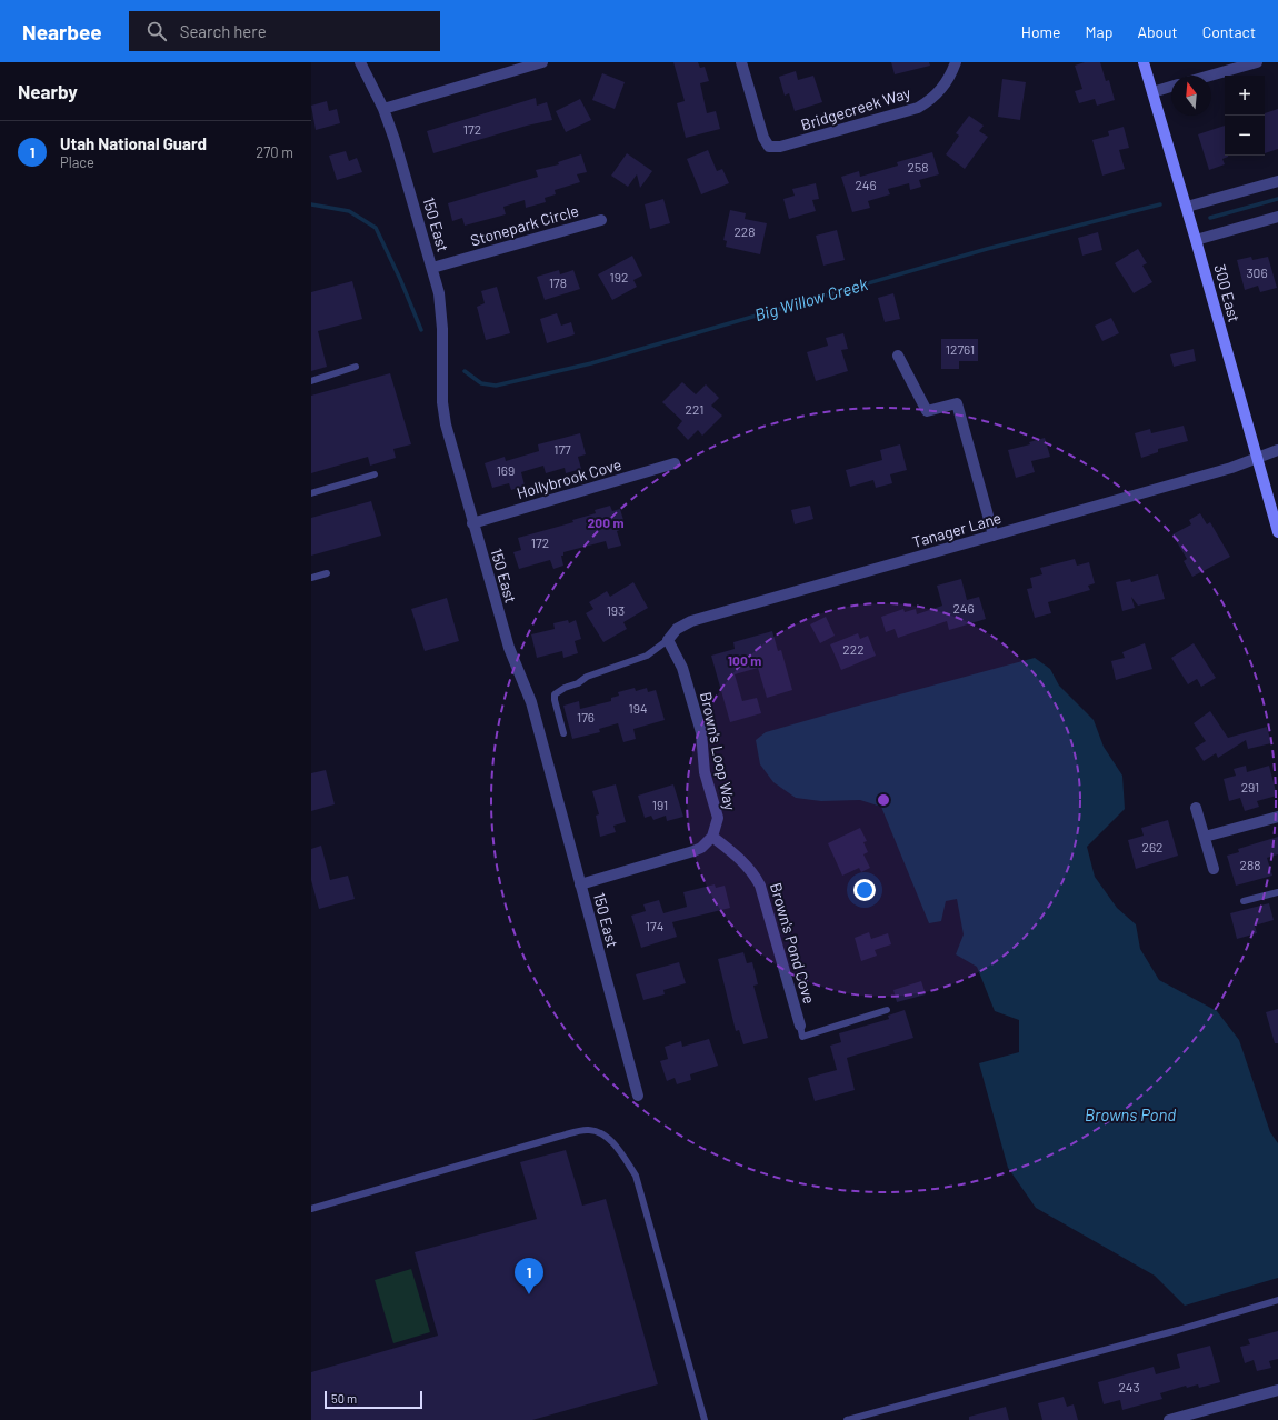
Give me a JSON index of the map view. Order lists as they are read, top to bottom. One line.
{"streets":{"main road":["300 East"],"street":["Bridgecreek Way","150 East","Stonepark Circle","Hollybrook Cove","Tanager Lane","Brown's Loop Way","Brown's Pond Cove"]},"crossings":[["150 East","Stonepark Circle"],["150 East","Hollybrook Cove"],["300 East","Tanager Lane"],["Tanager Lane","Brown's Loop Way"],["Brown's Loop Way","Brown's Pond Cove"]],"water":["Big Willow Creek","Browns Pond"],"house_numbers":["172","258","246","228","306","192","178","12761","221","177","169","172","246","193","222","194","176","291","191","262","288","174","243"],"scale_bar":"50 m","north":"top","page":{"header":"Nearbee","search":"Search here","nav":["Home","Map","About","Contact"],"heading":"Nearby","map_buttons":["+","−"],"list":[{"mark":"1","name":"Utah National Guard","note":"Place","value":"270 m"}],"pins":"1","scale":"50 m"},"rings":["200 m","100 m"]}
